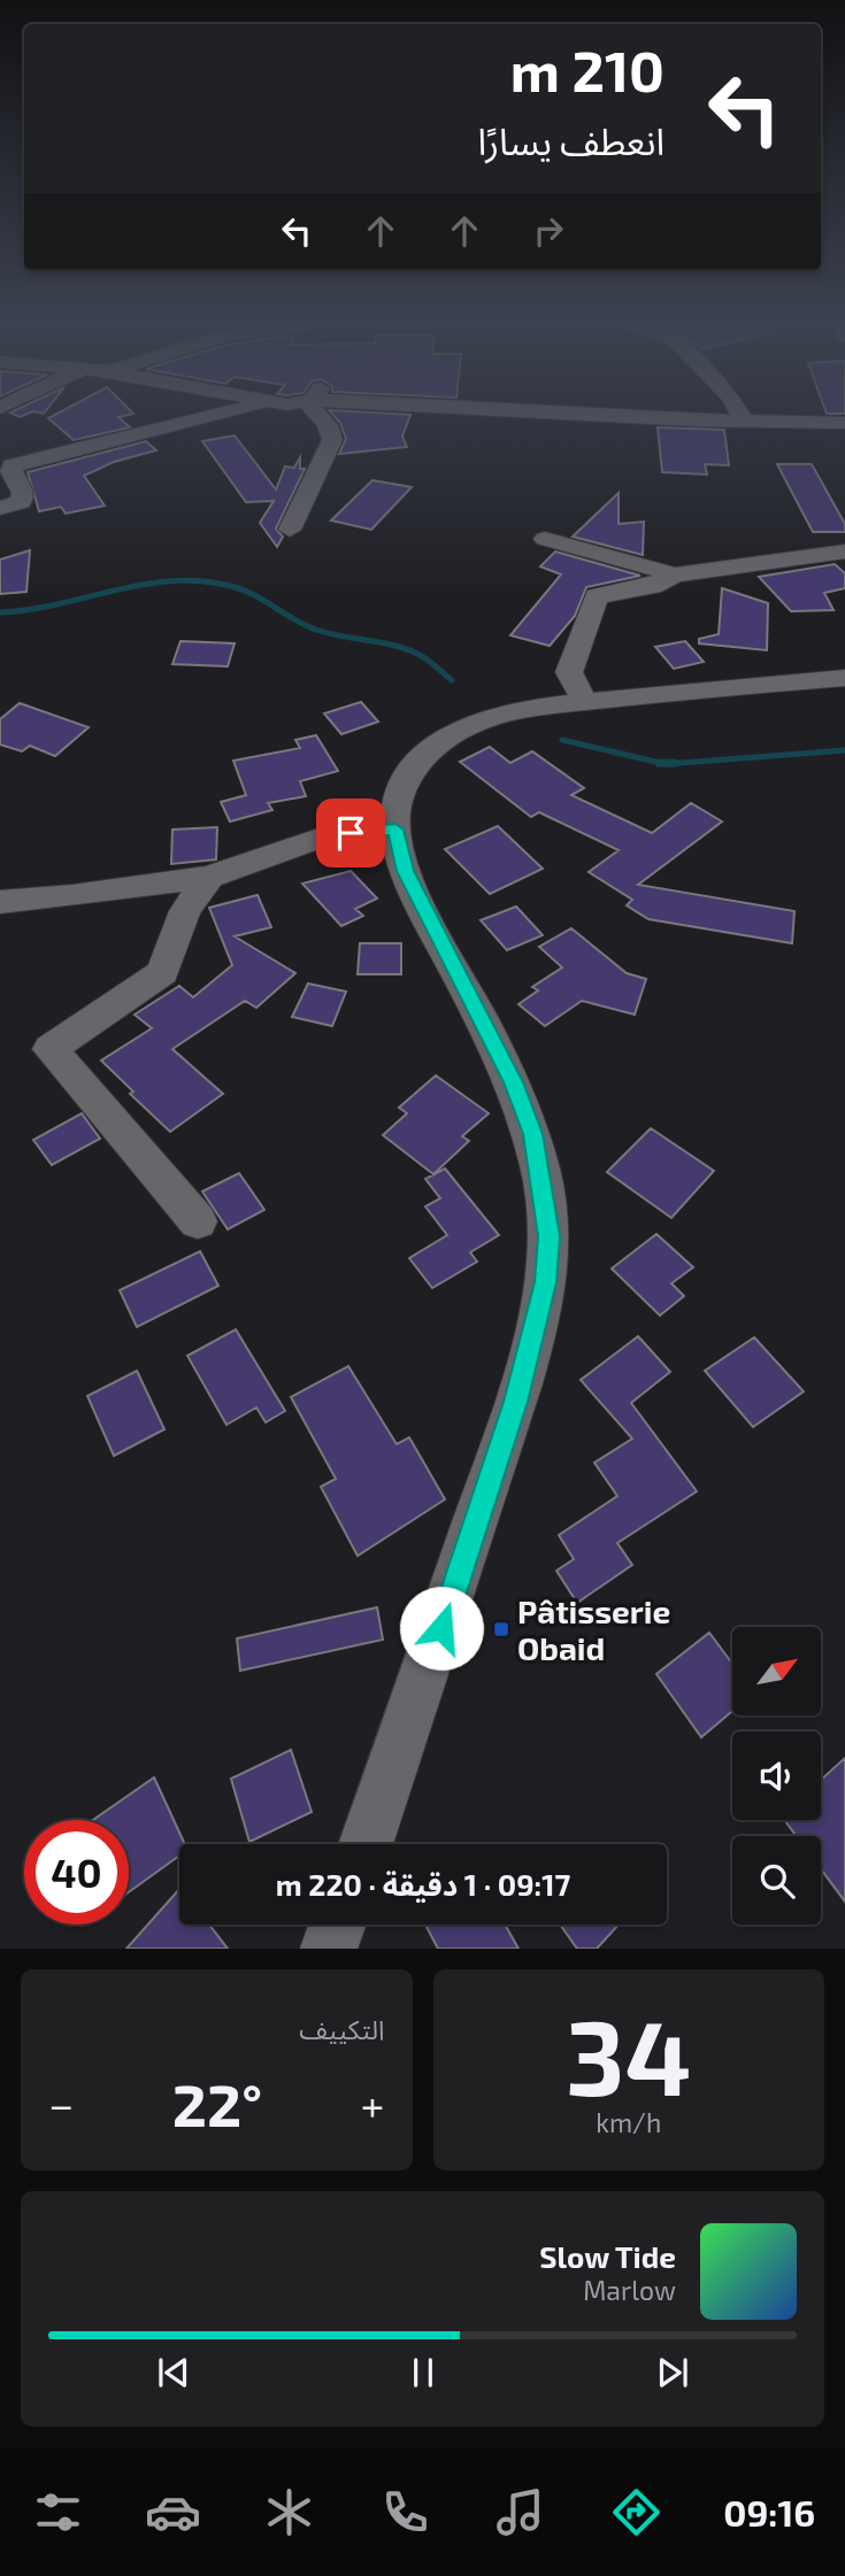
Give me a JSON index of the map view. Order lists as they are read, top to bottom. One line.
{"places":{"transit":["Pâtisserie Obaid"]},"north":"top right","page":{"turn":["210 m","انعطف يسارًا"],"limit":"40","trip":"09:17 · 1 دقيقة · 220 m","tile":[["34","km/h"],"التكييف"],"heat":["−","22°","+"],"song":["Slow Tide","Marlow"],"tabs":"09:16"}}
